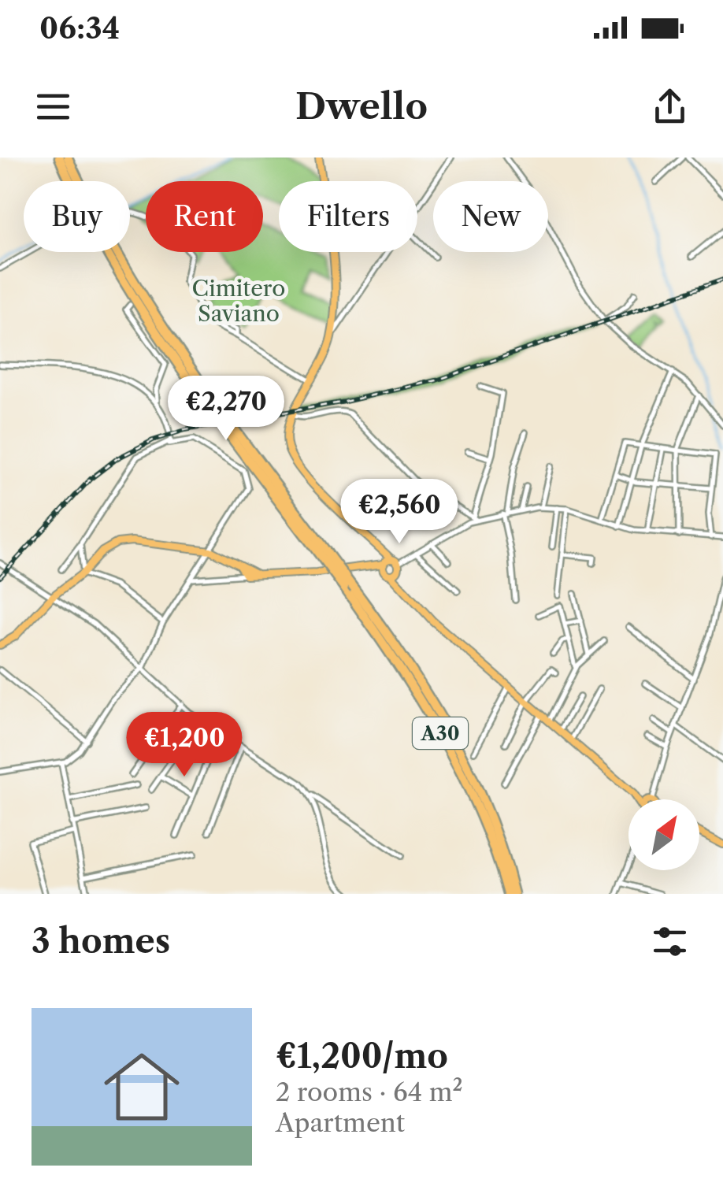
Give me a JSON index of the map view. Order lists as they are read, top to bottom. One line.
{"streets":{"highway":["A30"]},"parks":["Cimitero Saviano"],"north":"top right","page":{"status":"06:34","header":"Dwello","chip":["Buy","Rent","Filters","New"],"price":["€2,270","€2,560","€1,200"],"heading":"3 homes","list":[{"name":"€1,200/mo","note":"2 rooms · 64 m² · Apartment"}]}}
